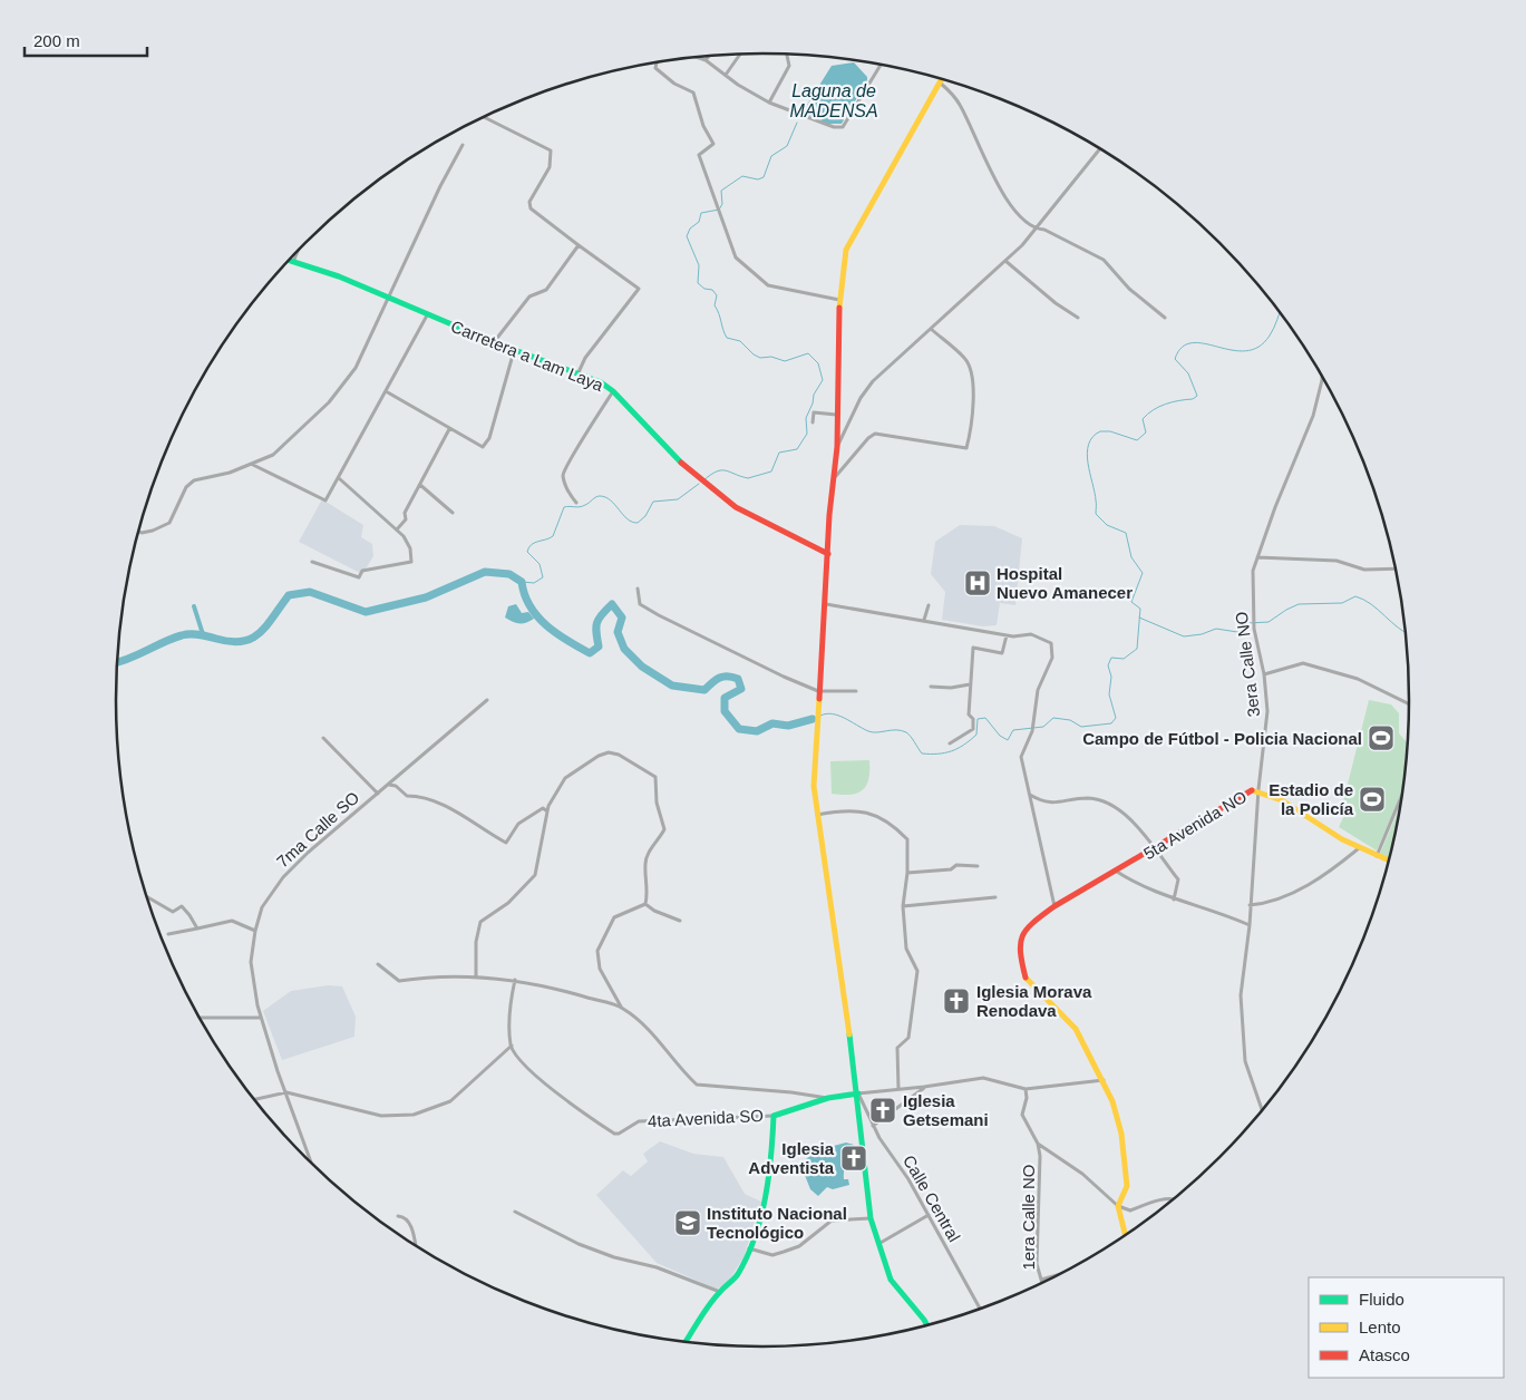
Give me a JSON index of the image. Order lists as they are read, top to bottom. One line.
{"streets":{"street":["Carretera a Lam Laya","3era Calle NO","5ta Avenida NO","7ma Calle SO","4ta Avenida SO","Calle Central","1era Calle NO"]},"crossings":[["3era Calle NO","5ta Avenida NO"],["4ta Avenida SO","Calle Central"]],"water":["Laguna de MADENSA"],"places":{"hospital":["Hospital Nuevo Amanecer"],"sports":["Campo de Fútbol - Policia Nacional","Estadio de la Policía"],"church":["Iglesia Morava Renodava","Iglesia Getsemani","Iglesia Adventista"],"school or university":["Instituto Nacional Tecnológico"]},"legend":["Fluido","Lento","Atasco"],"scale_bar":"200 m"}
